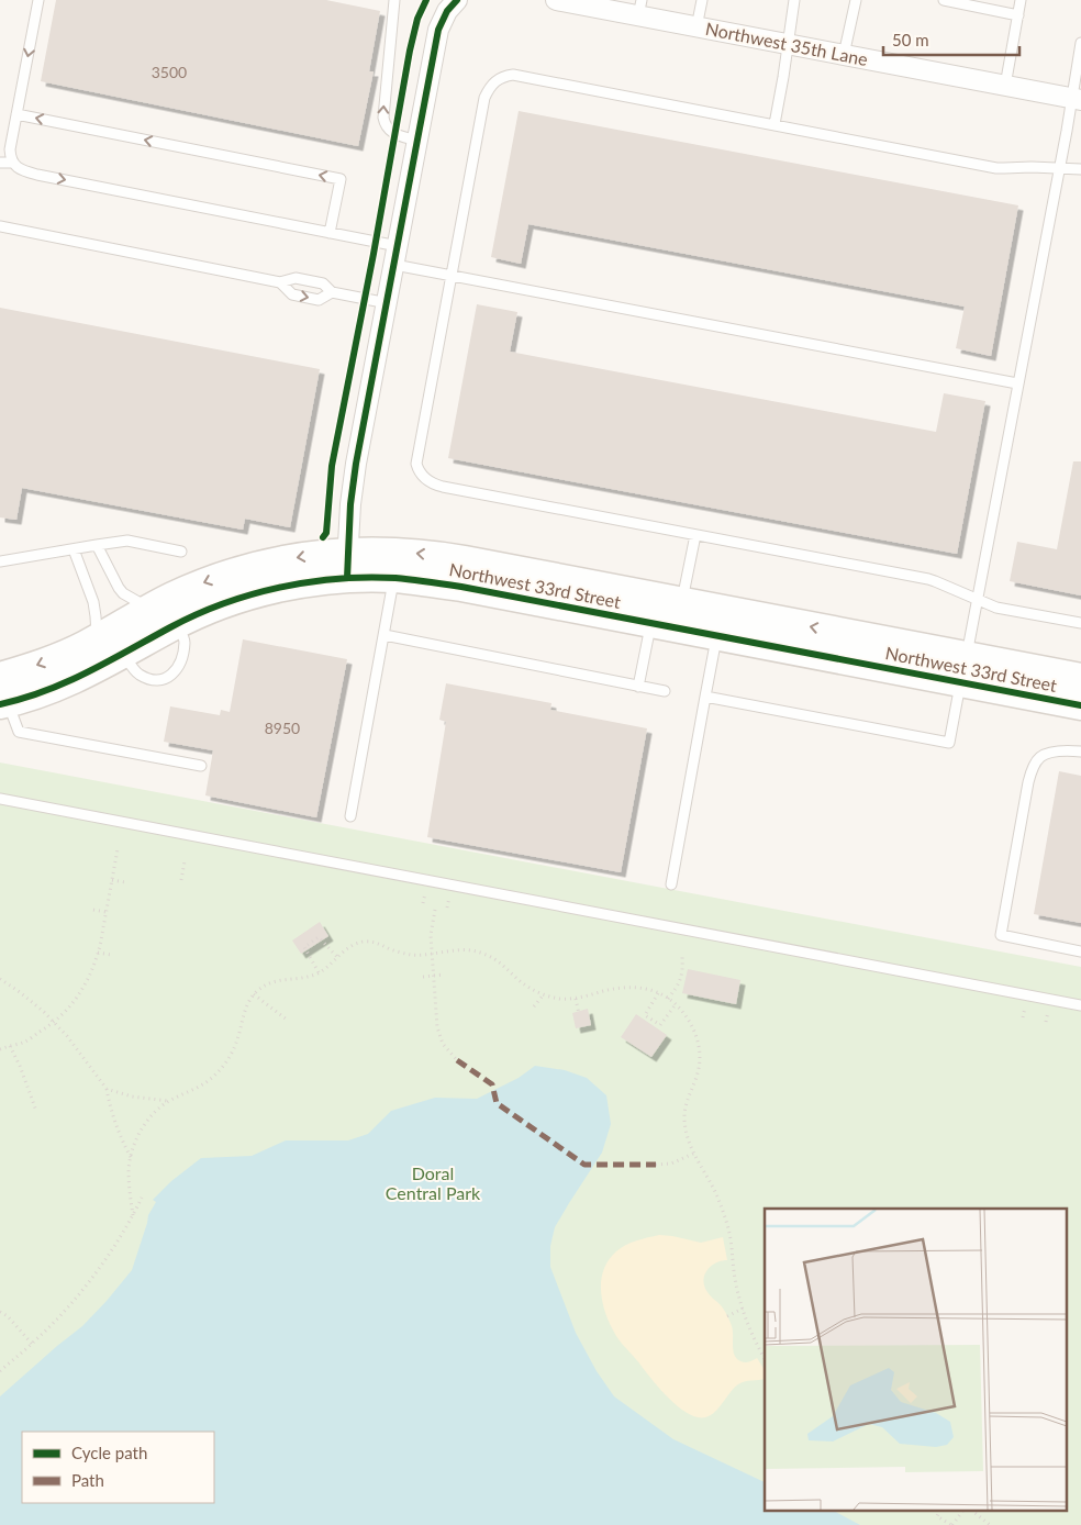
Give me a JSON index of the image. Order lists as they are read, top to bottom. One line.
{"streets":{"street":["Northwest 35th Lane","Northwest 33rd Street"]},"parks":["Doral Central Park"],"house_numbers":["3500","8950"],"legend":["Cycle path","Path"],"scale_bar":"50 m"}
